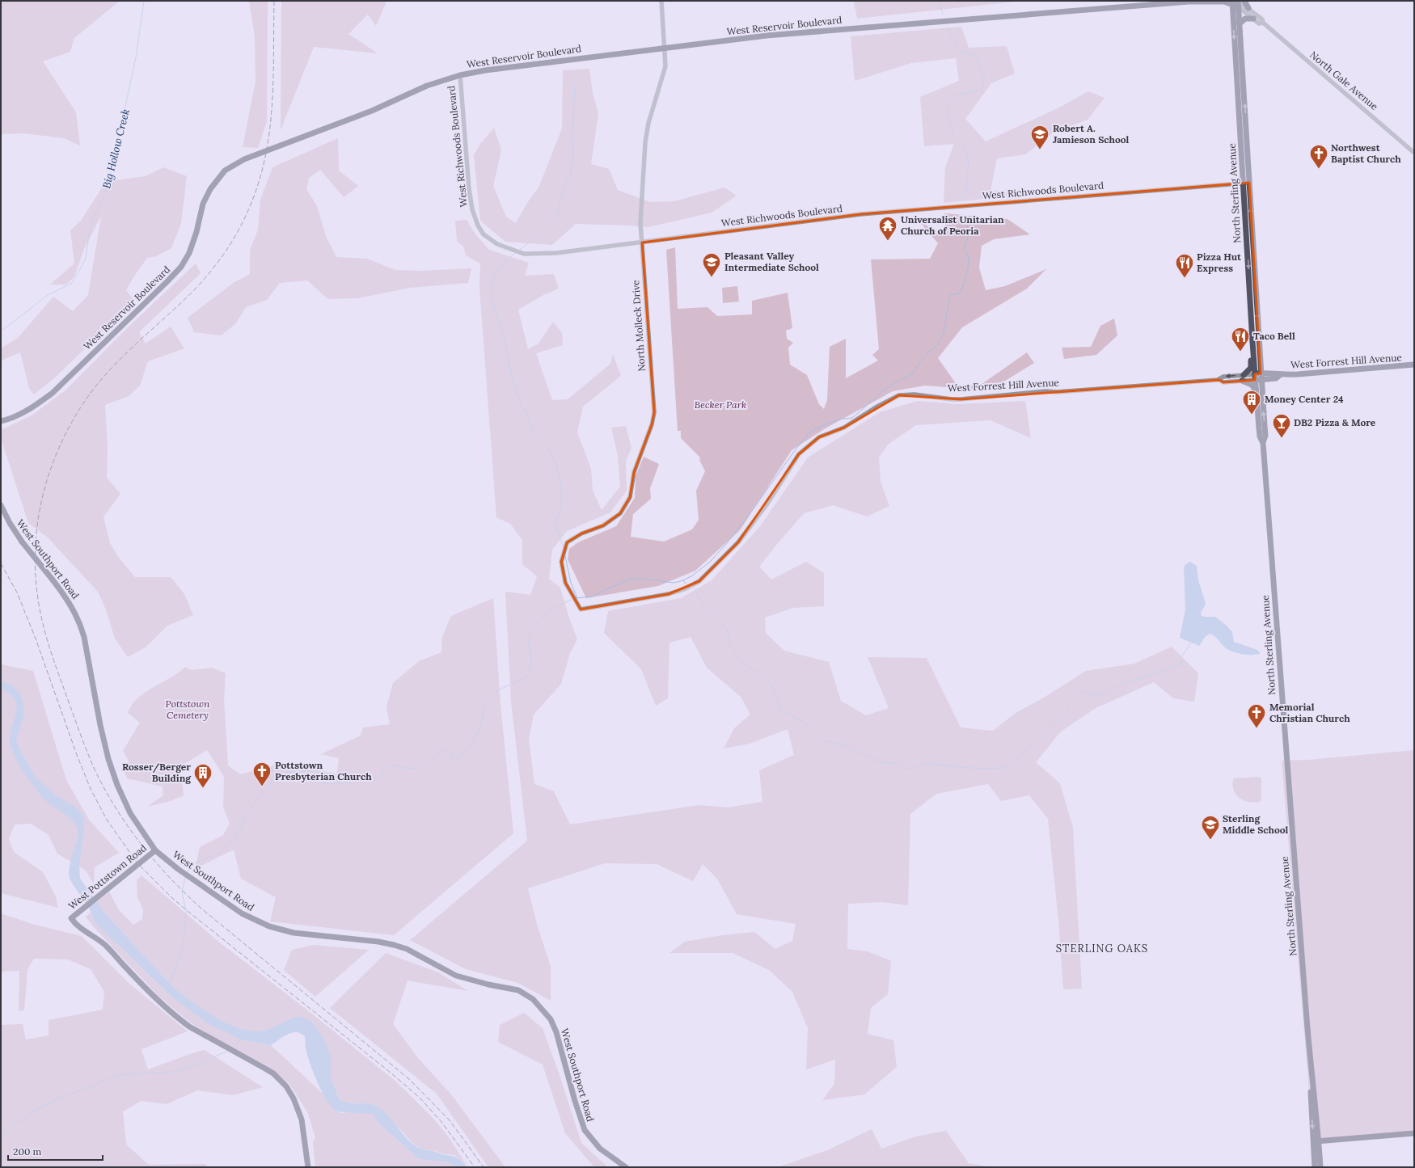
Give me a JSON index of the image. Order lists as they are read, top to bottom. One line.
{"streets":{"main road":["West Reservoir Boulevard","North Sterling Avenue","West Forrest Hill Avenue","West Southport Road","West Pottstown Road"],"street":["North Gale Avenue","West Richwoods Boulevard","North Molleck Drive"]},"crossings":[["West Reservoir Boulevard","North Gale Avenue"],["West Reservoir Boulevard","West Richwoods Boulevard"],["West Reservoir Boulevard","North Sterling Avenue"],["West Reservoir Boulevard","North Molleck Drive"],["North Gale Avenue","North Sterling Avenue"],["West Richwoods Boulevard","North Sterling Avenue"],["West Richwoods Boulevard","North Molleck Drive"],["North Sterling Avenue","West Forrest Hill Avenue"],["North Molleck Drive","West Forrest Hill Avenue"],["West Southport Road","West Pottstown Road"]],"districts":["STERLING OAKS"],"water":["Big Hollow Creek"],"parks":["Becker Park","Pottstown Cemetery"],"places":{"school or university":["Robert A. Jamieson School","Pleasant Valley Intermediate School","Sterling Middle School"],"church":["Northwest Baptist Church","Memorial Christian Church","Pottstown Presbyterian Church"],"temple":["Universalist Unitarian Church of Peoria"],"restaurant":["Pizza Hut Express","Taco Bell"],"building":["Money Center 24","Rosser/Berger Building"],"bar":["DB2 Pizza & More"]},"scale_bar":"200 m"}
